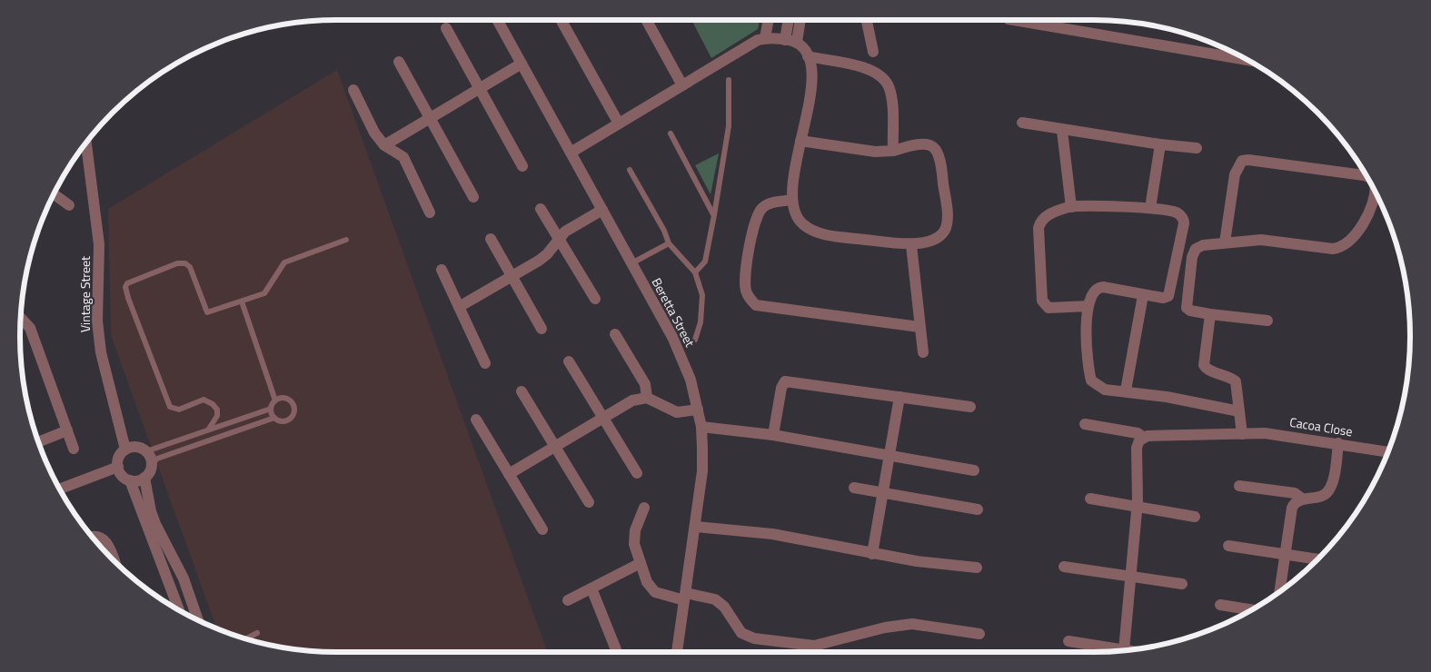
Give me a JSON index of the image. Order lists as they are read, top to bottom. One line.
{"streets":{"street":["Vintage Street","Beretta Street","Cacoa Close"]}}
